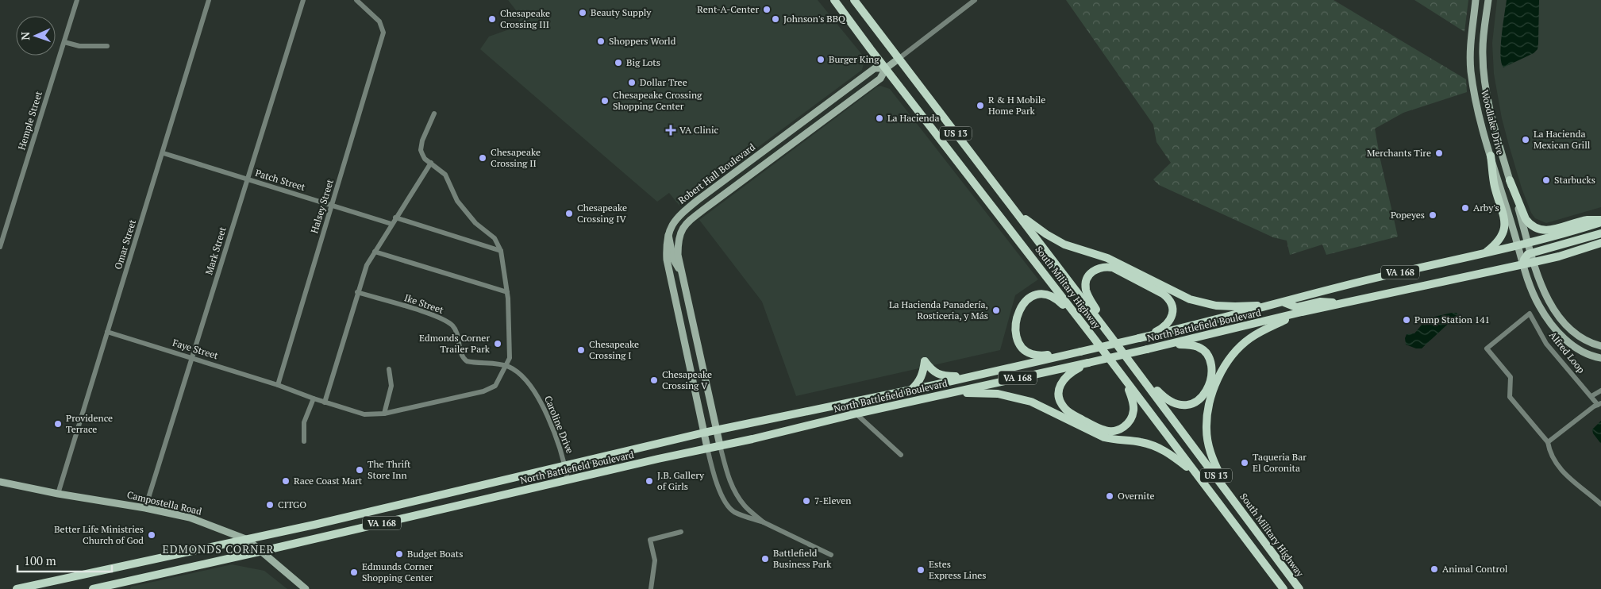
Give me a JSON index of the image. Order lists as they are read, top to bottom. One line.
{"streets":{"main road":["US 13","VA 168","South Military Highway","North Battlefield Boulevard"],"street":["Hemple Street","Woodlake Drive","Robert Hall Boulevard","Patch Street","Halsey Street","Omar Street","Mark Street","Ike Street","Faye Street","Alfred Loop","Caroline Drive","Campostella Road"]},"crossings":[["Woodlake Drive","VA 168"],["Woodlake Drive","North Battlefield Boulevard"],["Robert Hall Boulevard","South Military Highway"],["Robert Hall Boulevard","North Battlefield Boulevard"],["Patch Street","Halsey Street"],["Patch Street","Omar Street"],["Patch Street","Mark Street"],["Halsey Street","Faye Street"],["Omar Street","Faye Street"],["Omar Street","Campostella Road"],["Mark Street","Faye Street"],["Mark Street","Campostella Road"],["VA 168","North Battlefield Boulevard"],["VA 168","Campostella Road"],["Ike Street","Caroline Drive"],["North Battlefield Boulevard","Caroline Drive"],["North Battlefield Boulevard","Campostella Road"]],"districts":["EDMONDS CORNER"],"places":{"other":["Rent-A-Center","Beauty Supply","Chesapeake Crossing III","Johnson's BBQ","Shoppers World","Burger King","Big Lots","Dollar Tree","Chesapeake Crossing Shopping Center","R & H Mobile Home Park","La Hacienda","La Hacienda Mexican Grill","Merchants Tire","Chesapeake Crossing II","Starbucks","Arby's","Chesapeake Crossing IV","Popeyes","La Hacienda Panadería, Rosticeria, y Más","Pump Station 141","Edmonds Corner Trailer Park","Chesapeake Crossing I","Chesapeake Crossing V","Providence Terrace","Taqueria Bar El Coronita","The Thrift Store Inn","Race Coast Mart","J.B. Gallery of Girls","Overnite","7-Eleven","CITGO","Better Life Ministries Church of God","Budget Boats","Battlefield Business Park","Animal Control","Estes Express Lines","Edmunds Corner Shopping Center"],"health":["VA Clinic"]},"scale_bar":"100 m","north":"left"}
